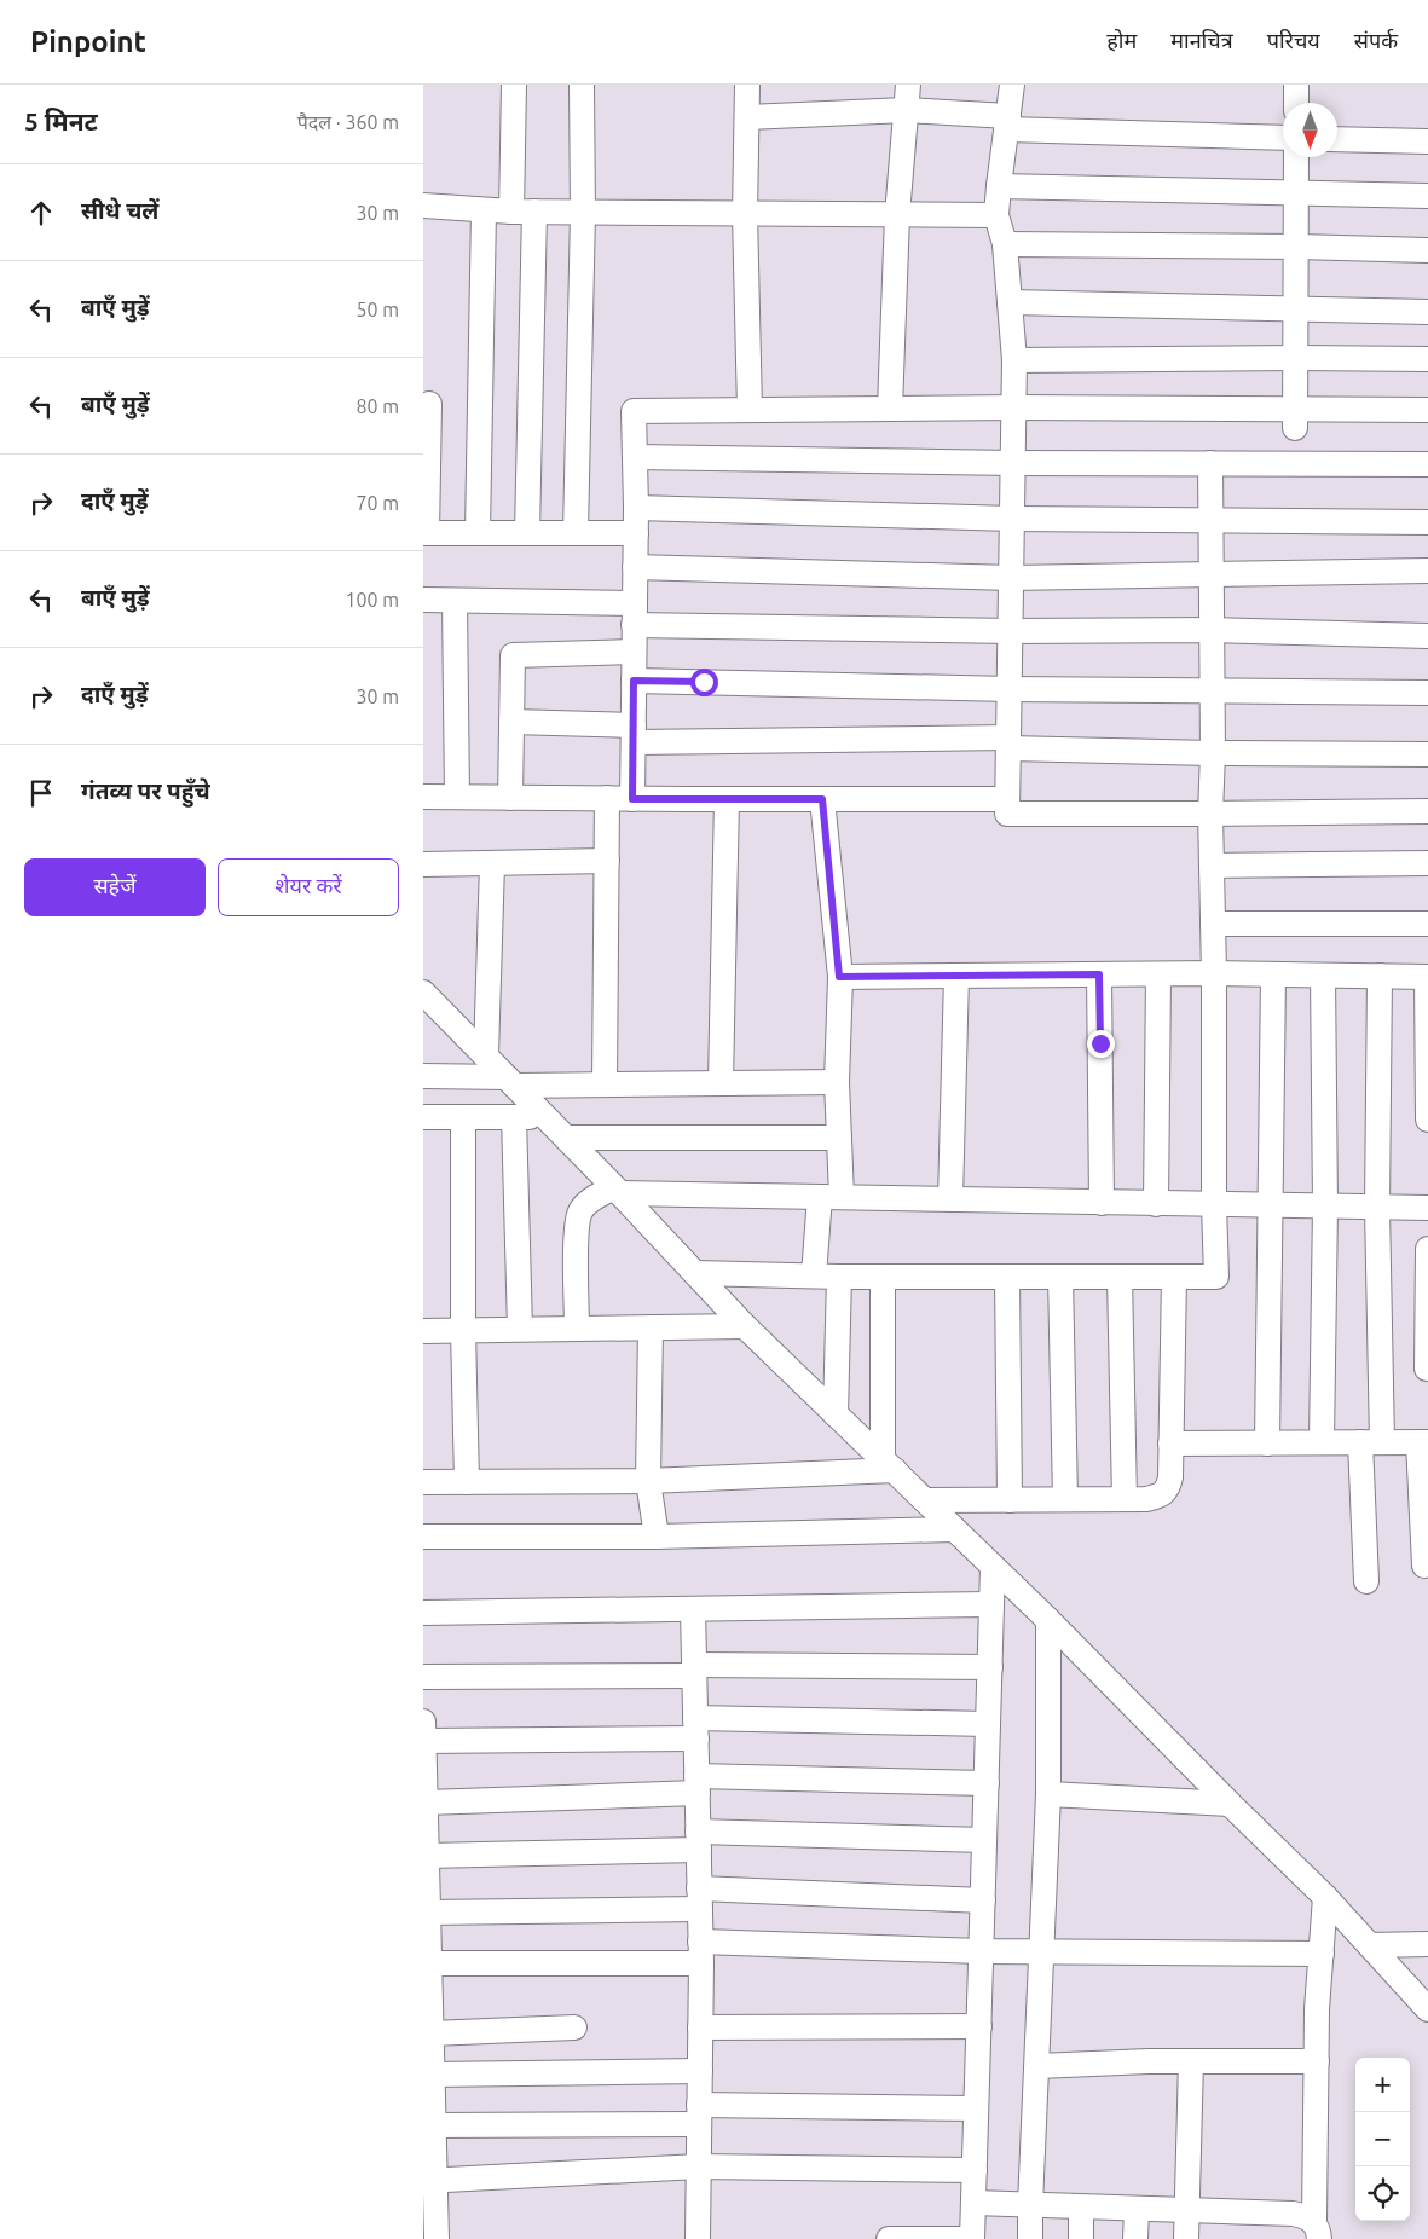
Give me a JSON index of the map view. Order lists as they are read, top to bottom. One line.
{"north":"bottom","page":{"header":"Pinpoint","nav":["होम","मानचित्र","परिचय","संपर्क"],"heading":["5 मिनट","पैदल · 360 m"],"list":[["सीधे चलें","30 m"],["बाएँ मुड़ें","50 m"],["बाएँ मुड़ें","80 m"],["दाएँ मुड़ें","70 m"],["बाएँ मुड़ें","100 m"],["दाएँ मुड़ें","30 m"],"गंतव्य पर पहुँचे"],"buttons":["सहेजें","शेयर करें"],"map_buttons":["+","−"]}}
